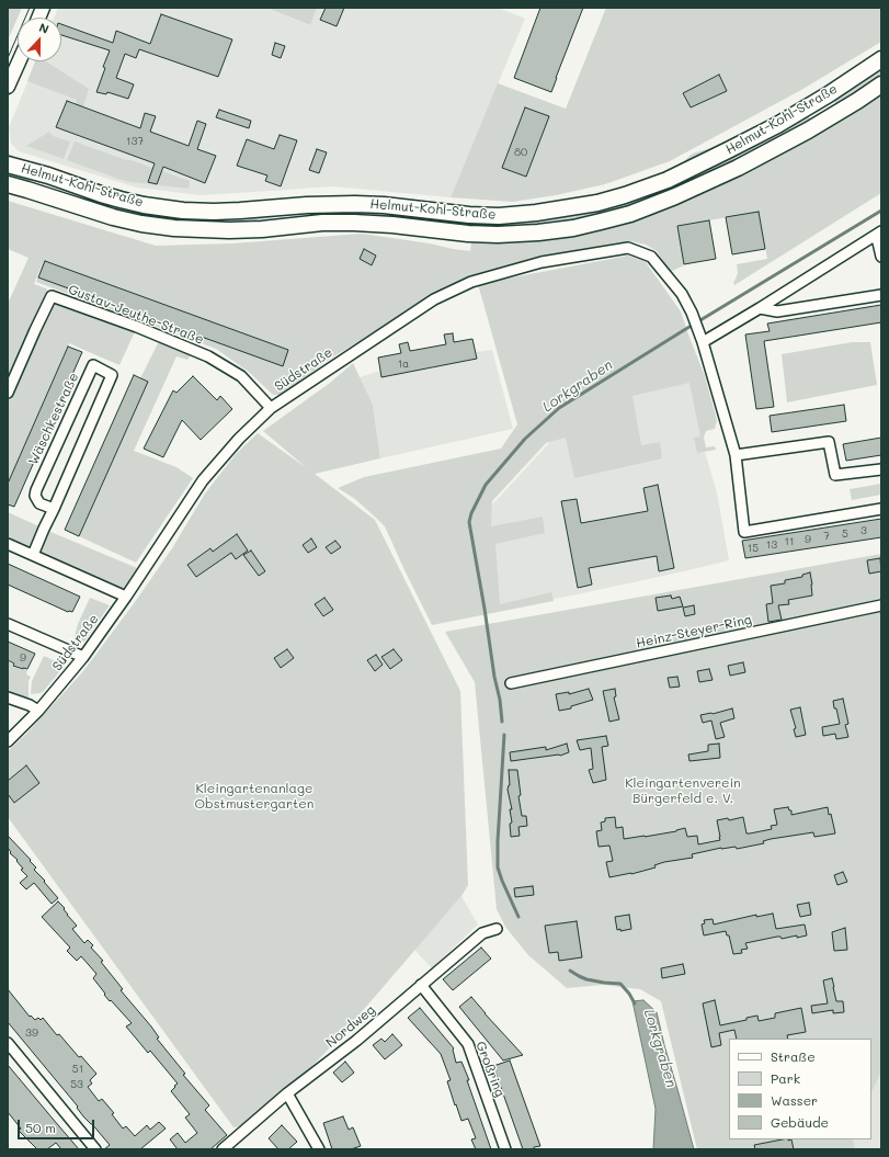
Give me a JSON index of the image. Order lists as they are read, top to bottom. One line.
{"streets":{"main road":["Helmut-Kohl-Straße"],"street":["Gustav-Jeuthe-Straße","Südstraße","Wäschkestraße","Heinz-Steyer-Ring","Nordweg","Großring"]},"crossings":[["Gustav-Jeuthe-Straße","Südstraße"],["Nordweg","Großring"]],"water":["Lorkgraben"],"parks":["Kleingartenverein Bürgerfeld e. V.","Kleingartenanlage Obstmustergarten"],"house_numbers":["137","80","1a","3","5","7","9","11","13","15","9","39","51","53"],"legend":["Straße","Park","Wasser","Gebäude"],"scale_bar":"50 m","north":"top"}
